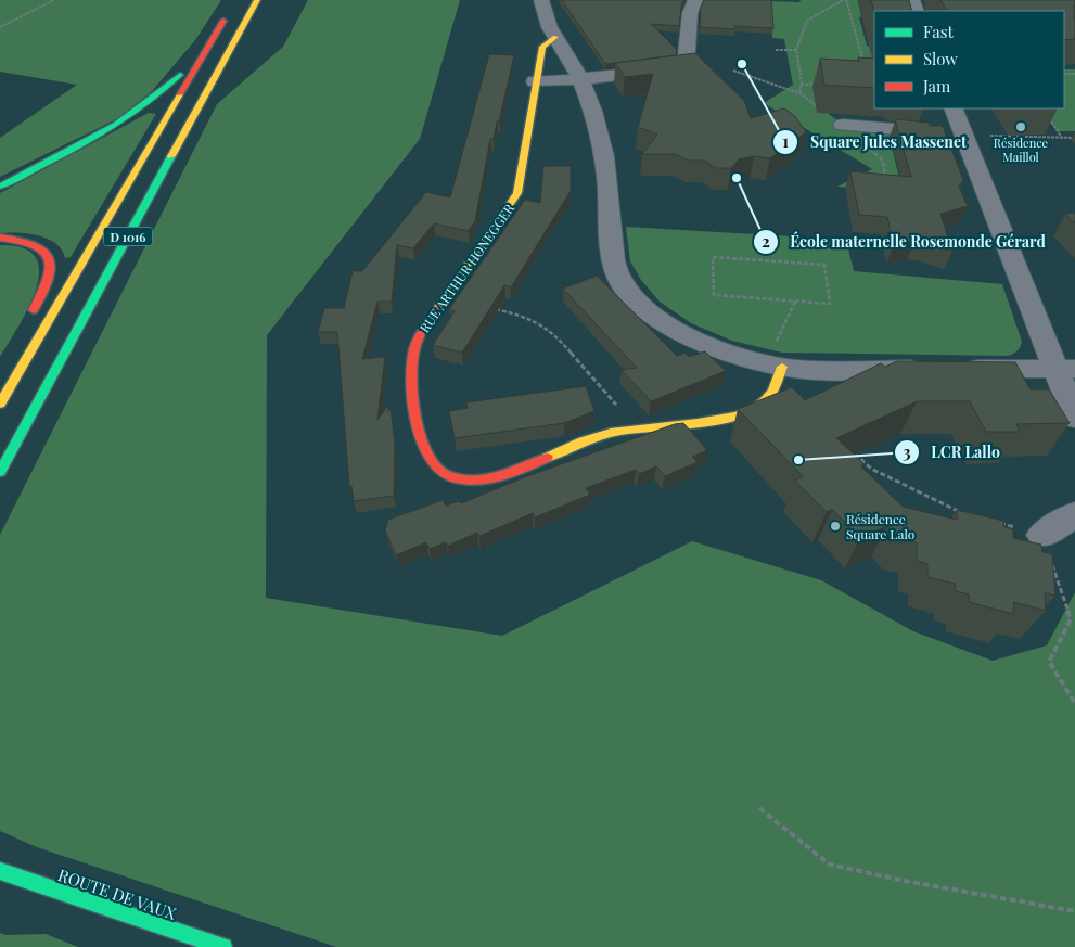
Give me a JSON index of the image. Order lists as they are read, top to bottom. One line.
{"streets":{"main road":["D 1016","RUE ARTHUR HONEGGER","ROUTE DE VAUX"]},"places":["Square Jules Massenet","Résidence Maillol","École maternelle Rosemonde Gérard","LCR Lallo","Résidence Square Lalo"],"legend":["Fast","Slow","Jam"]}
